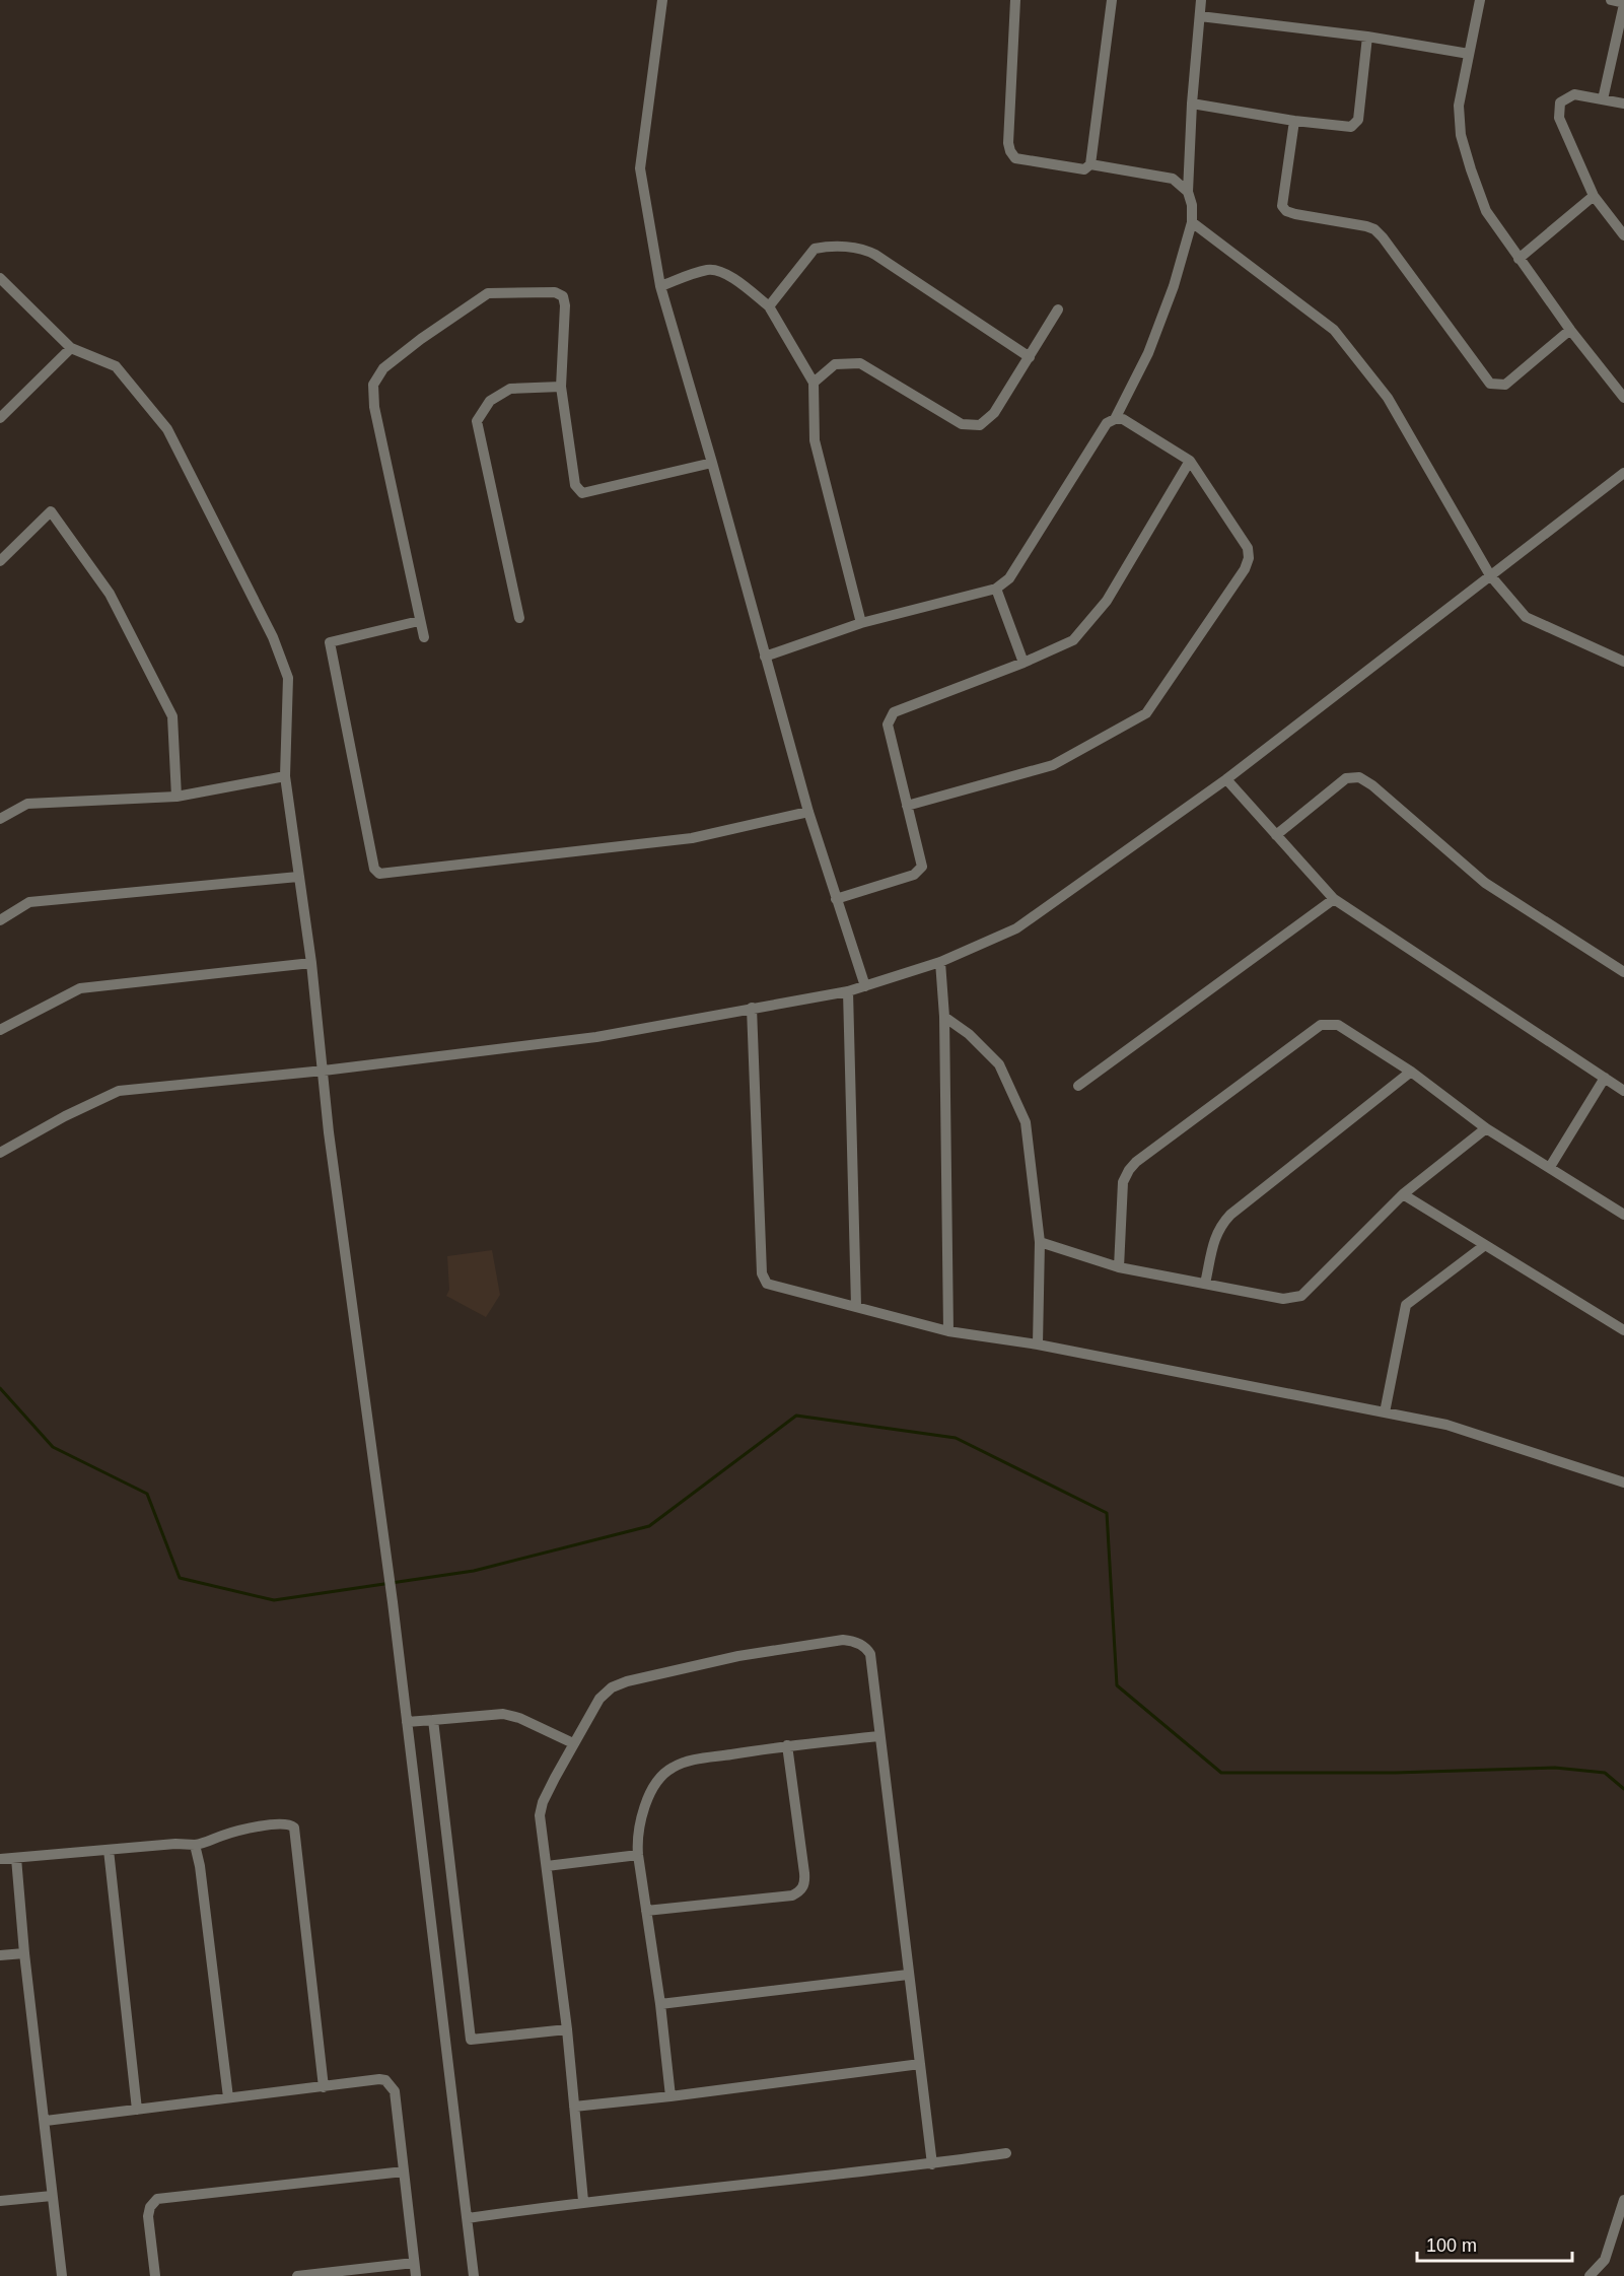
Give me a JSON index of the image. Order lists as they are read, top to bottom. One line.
{"scale_bar":"100 m"}
